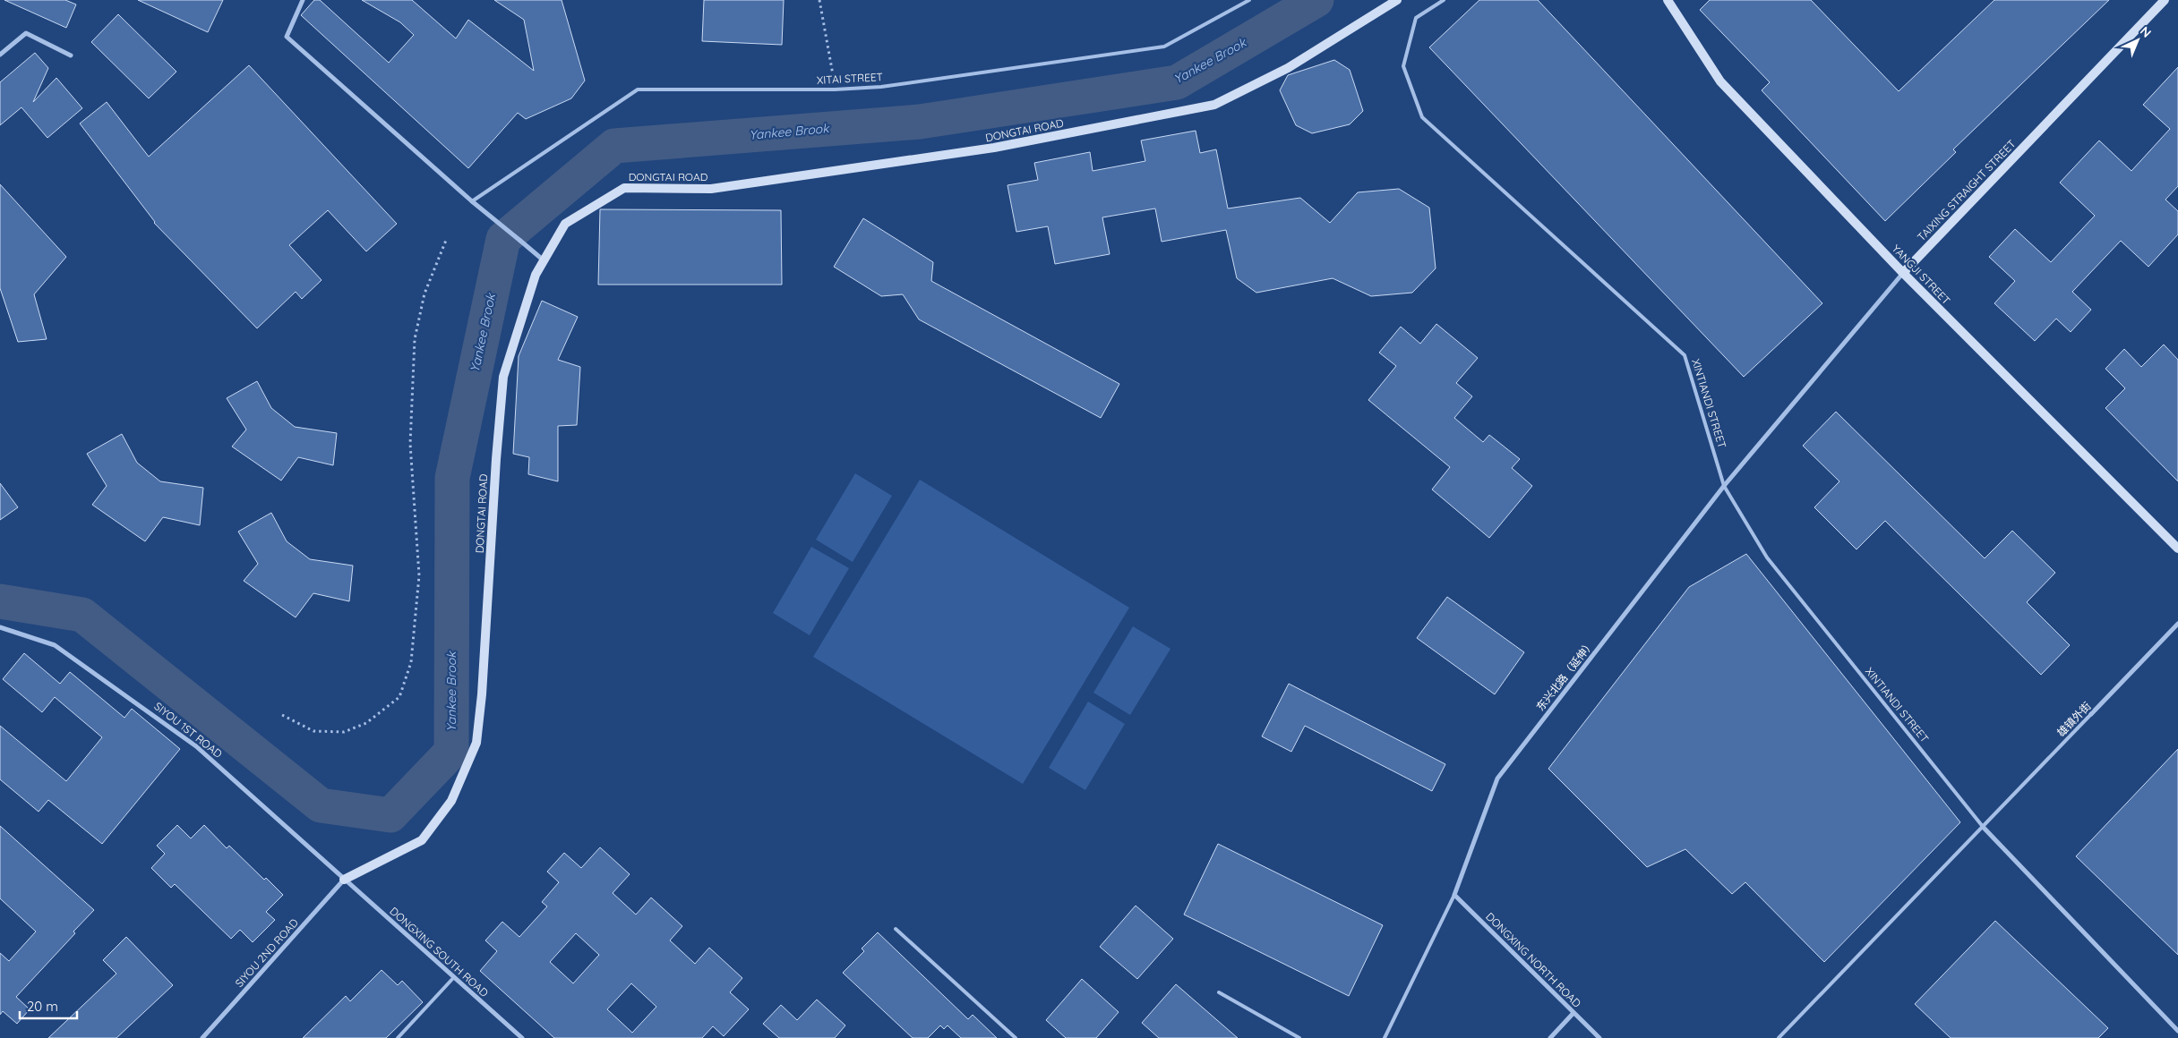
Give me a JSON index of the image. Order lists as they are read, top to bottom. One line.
{"streets":{"street":["DONGTAI ROAD","TAIXING STRAIGHT STREET","YANGJI STREET","东兴北路（延伸）","雄镇外街","SIYOU 1ST ROAD","DONGXING SOUTH ROAD","SIYOU 2ND ROAD","DONGXING NORTH ROAD"],"lane":["XITAI STREET","XINTIANDI STREET"]},"crossings":[["DONGTAI ROAD","SIYOU 1ST ROAD"],["DONGTAI ROAD","DONGXING SOUTH ROAD"],["DONGTAI ROAD","SIYOU 2ND ROAD"],["TAIXING STRAIGHT STREET","YANGJI STREET"],["TAIXING STRAIGHT STREET","XINTIANDI STREET"],["TAIXING STRAIGHT STREET","东兴北路（延伸）"],["XINTIANDI STREET","东兴北路（延伸）"],["XINTIANDI STREET","雄镇外街"],["东兴北路（延伸）","DONGXING NORTH ROAD"],["SIYOU 1ST ROAD","DONGXING SOUTH ROAD"],["SIYOU 1ST ROAD","SIYOU 2ND ROAD"],["DONGXING SOUTH ROAD","SIYOU 2ND ROAD"]],"water":["Yankee Brook"],"scale_bar":"20 m","north":"top right"}
